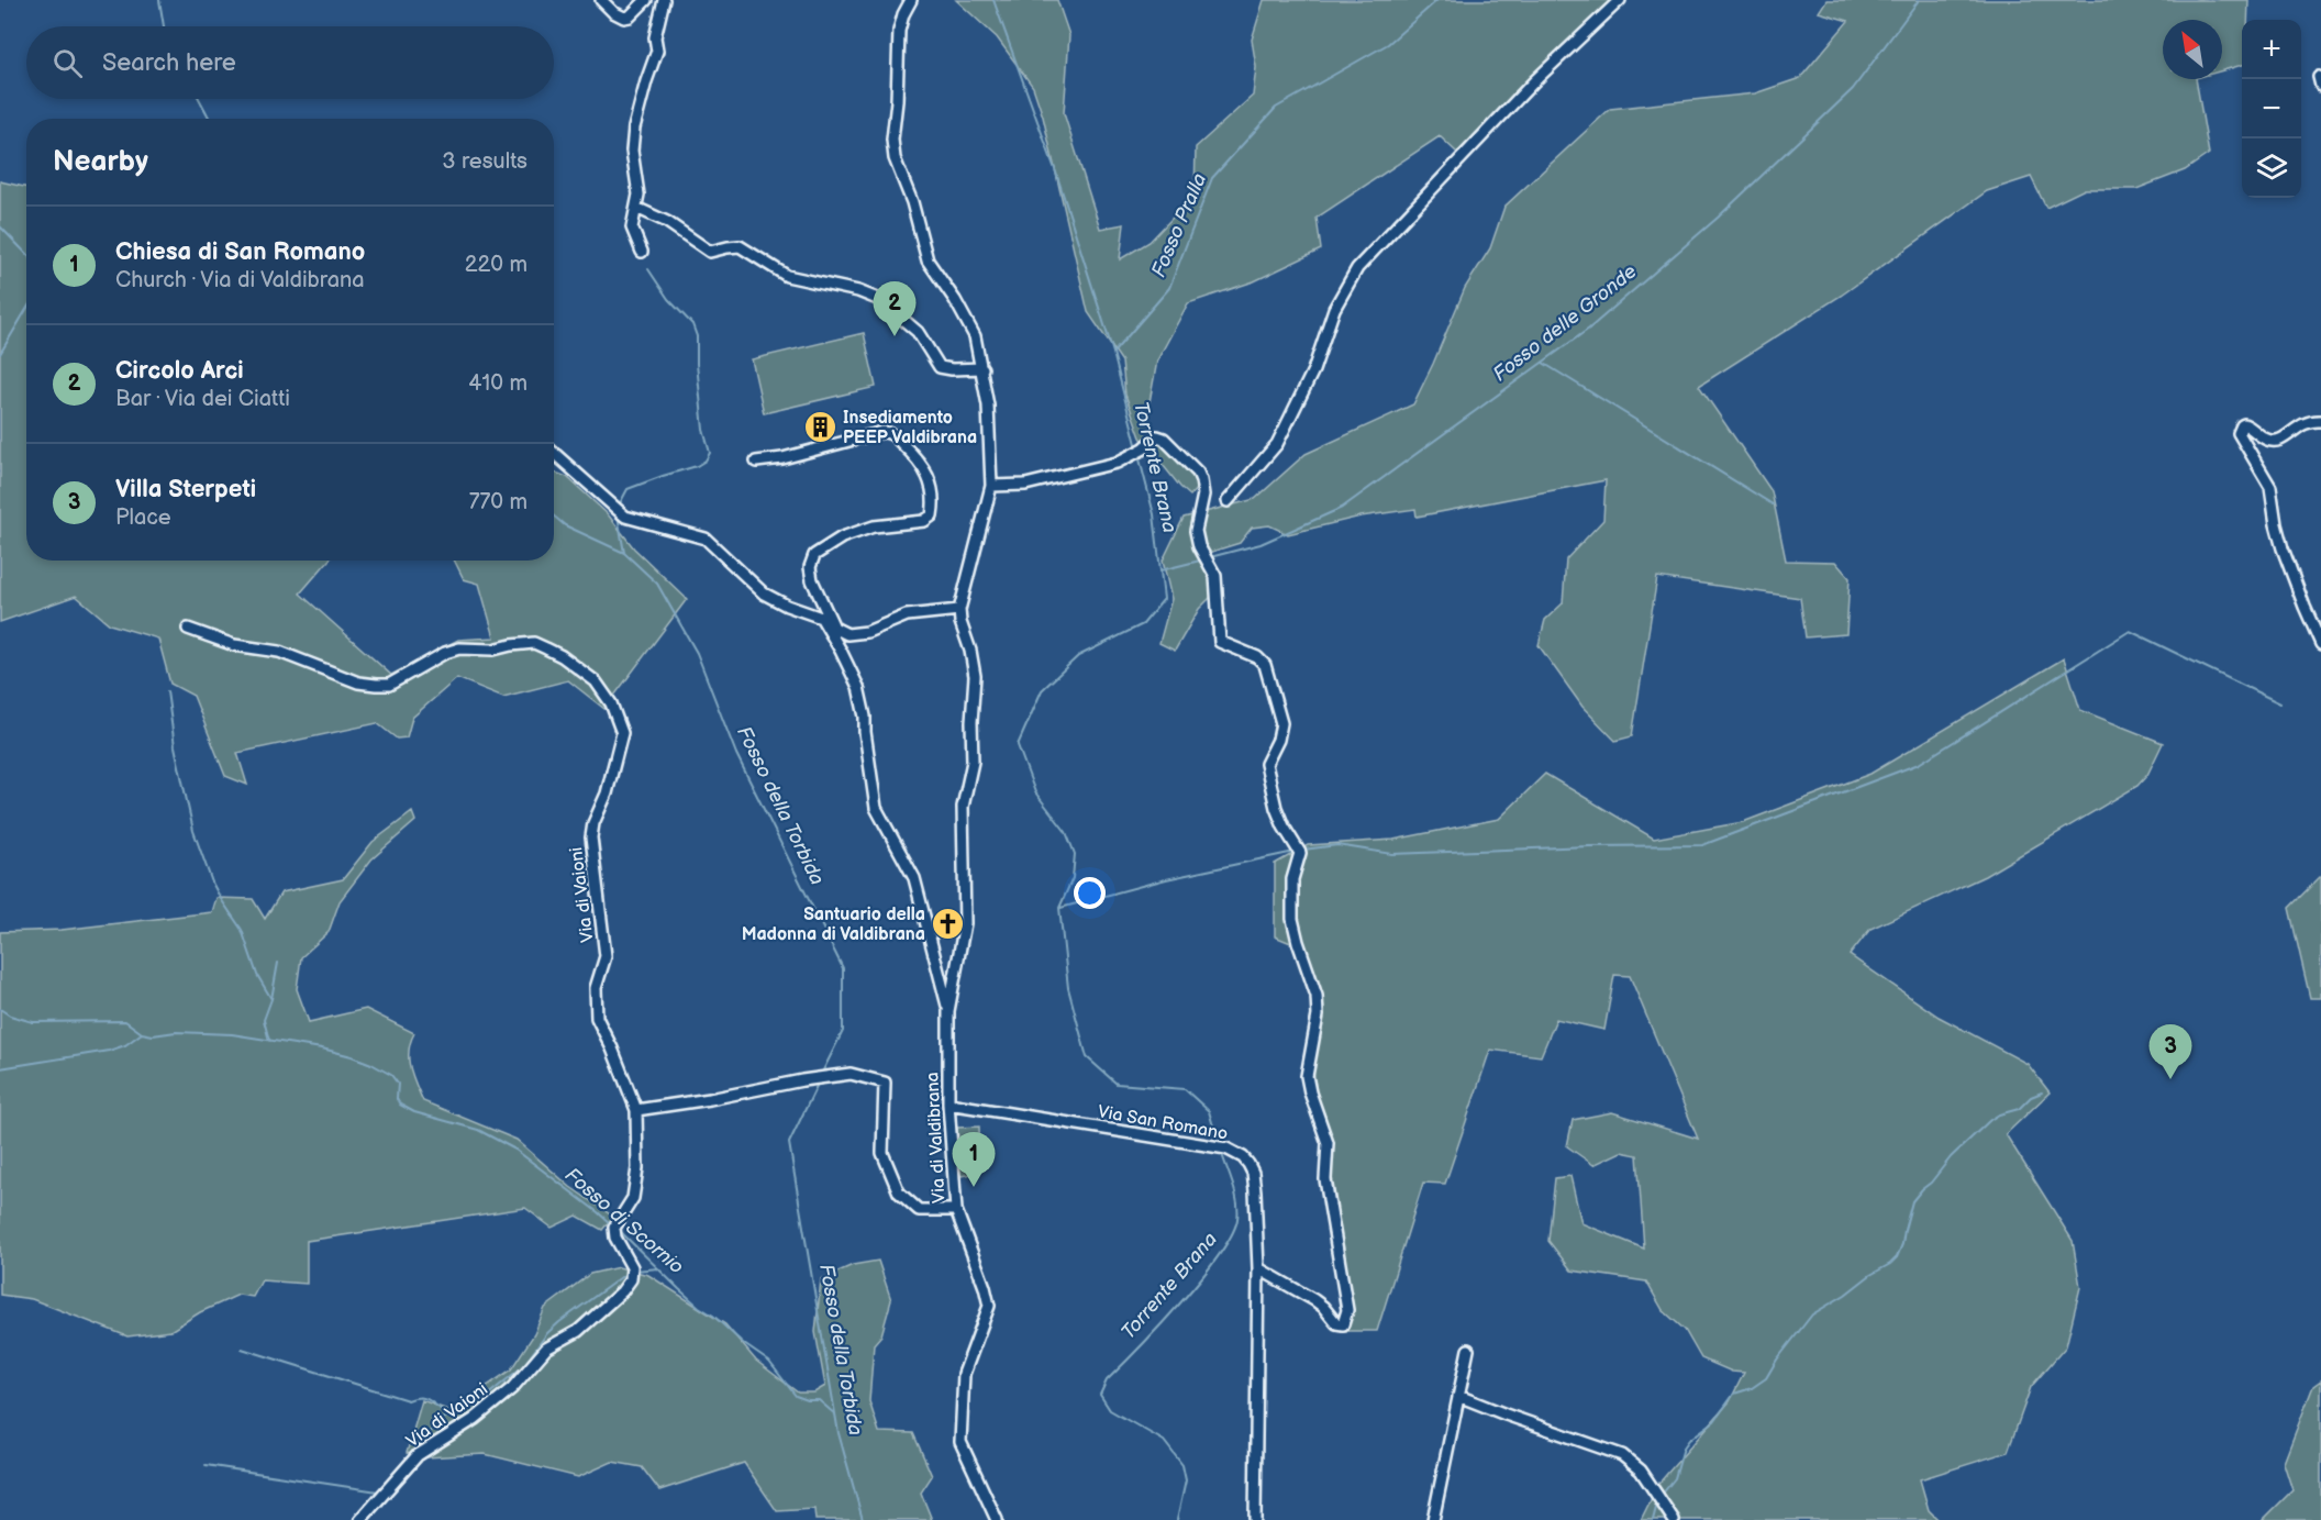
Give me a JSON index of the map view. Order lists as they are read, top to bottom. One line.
{"streets":{"street":["Via di Vaioni","Via San Romano","Via di Valdibrana"]},"crossings":[["Via San Romano","Via di Valdibrana"]],"water":["Fosso Pralla","Fosso delle Gronde","Torrente Brana","Fosso della Torbida","Fosso di Scornio"],"places":{"building":["Insediamento PEEP Valdibrana"],"church":["Santuario della Madonna di Valdibrana"]},"north":"top left","page":{"map_buttons":["+","−"],"search":"Search here","heading":["Nearby","3 results"],"list":[{"mark":"1","name":"Chiesa di San Romano","note":"Church · Via di Valdibrana","value":"220 m"},{"mark":"2","name":"Circolo Arci","note":"Bar · Via dei Ciatti","value":"410 m"},{"mark":"3","name":"Villa Sterpeti","note":"Place","value":"770 m"}],"pins":["2","3","1"]}}
